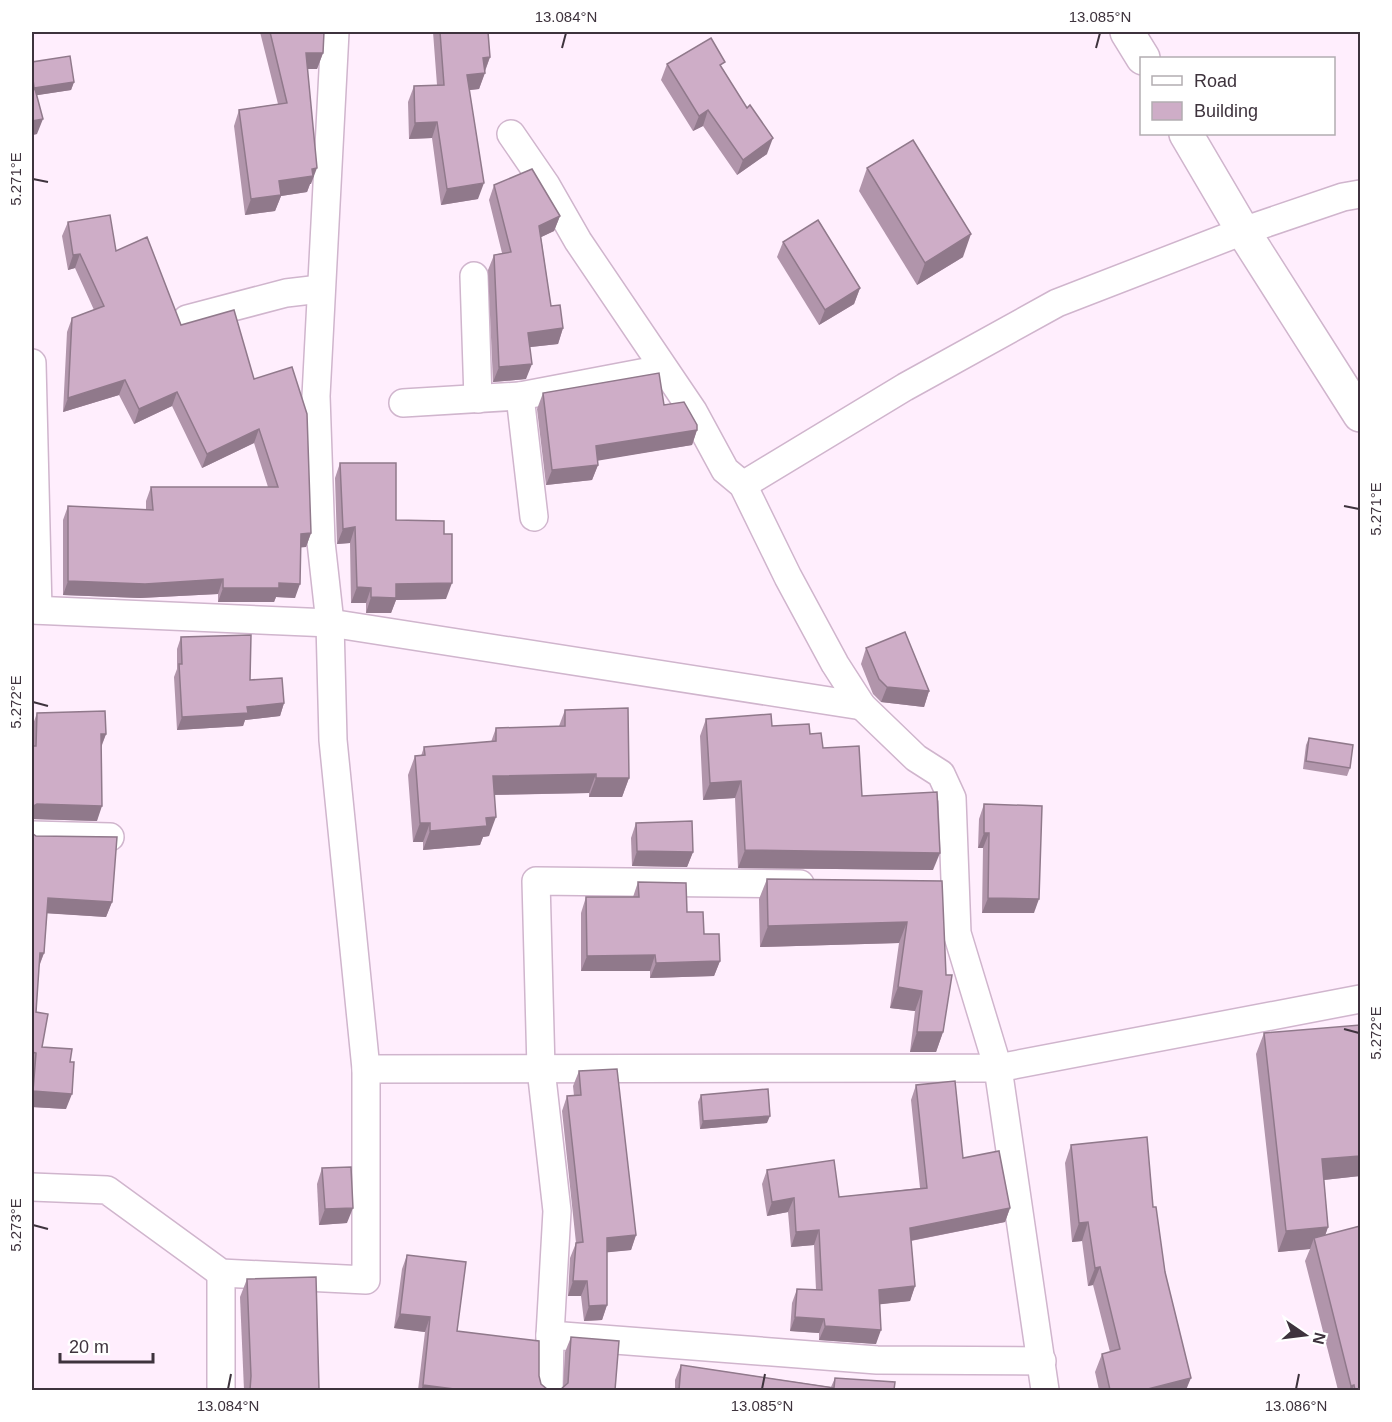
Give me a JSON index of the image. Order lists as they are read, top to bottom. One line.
{"legend":["Road","Building"],"scale_bar":"20 m","north":"right","coordinates":["13.084°N","13.085°N","5.271°E","5.272°E","5.273°E","13.086°N"]}
